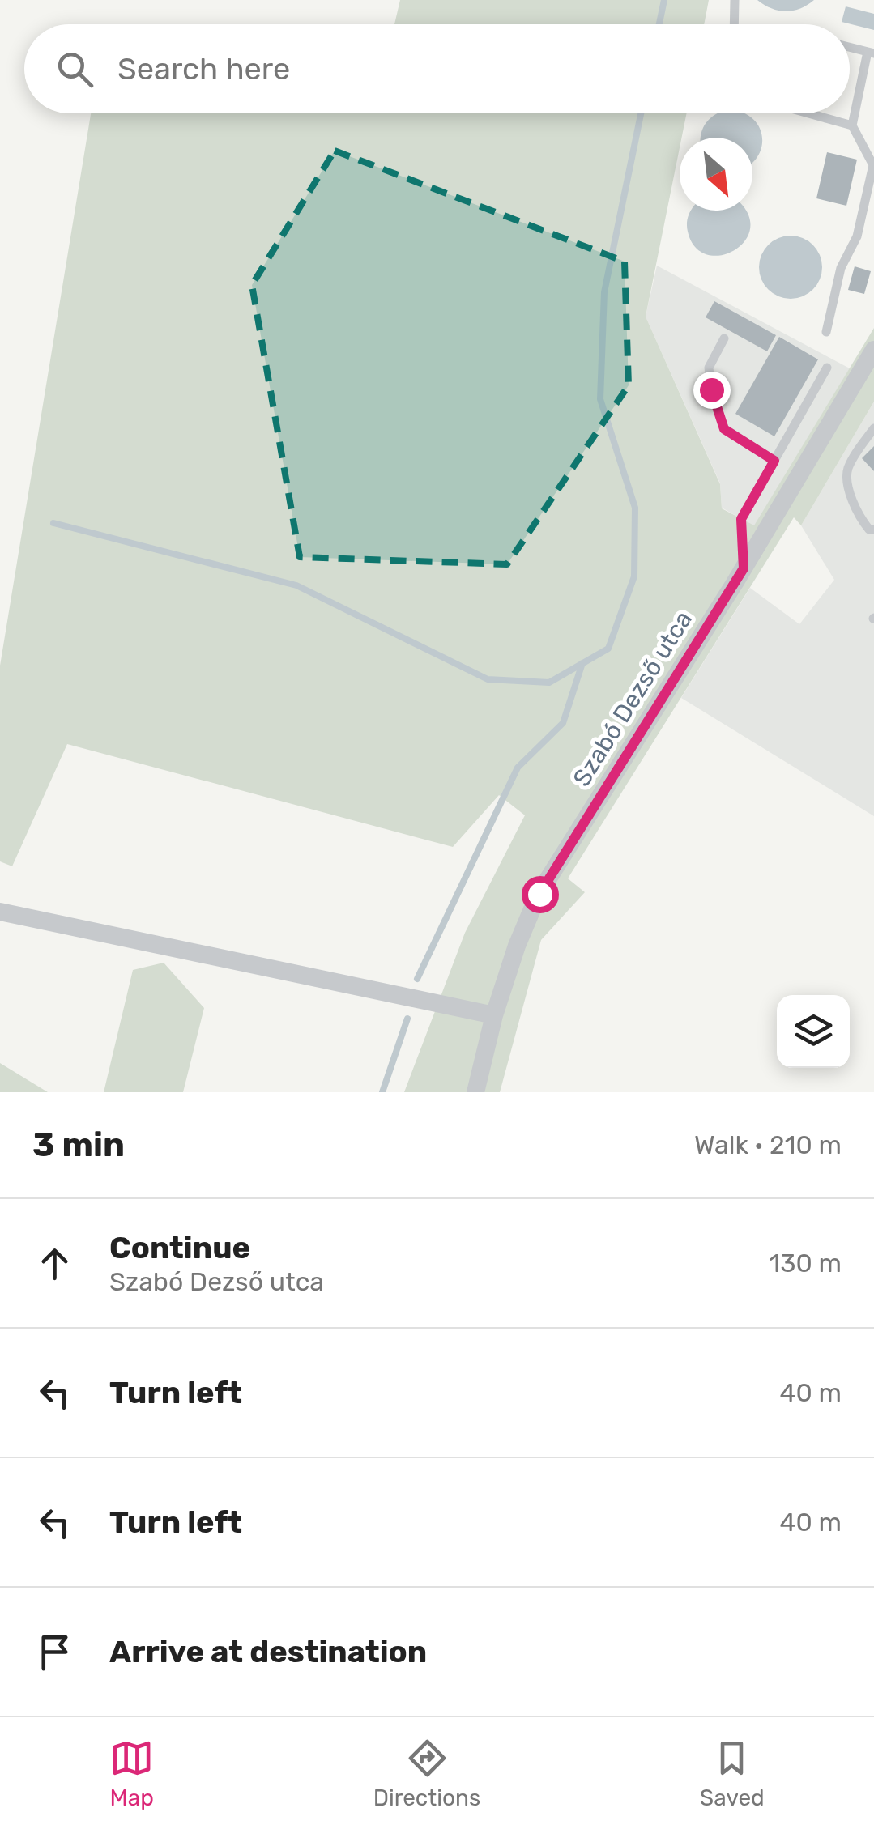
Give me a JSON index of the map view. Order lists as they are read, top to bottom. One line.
{"streets":{"street":["Szabó Dezső utca"]},"north":"bottom right","page":{"search":"Search here","heading":["3 min","Walk · 210 m"],"list":[["Continue","Szabó Dezső utca","130 m"],["Turn left","40 m"],["Turn left","40 m"],"Arrive at destination"],"nav":["Map","Directions","Saved"]}}
